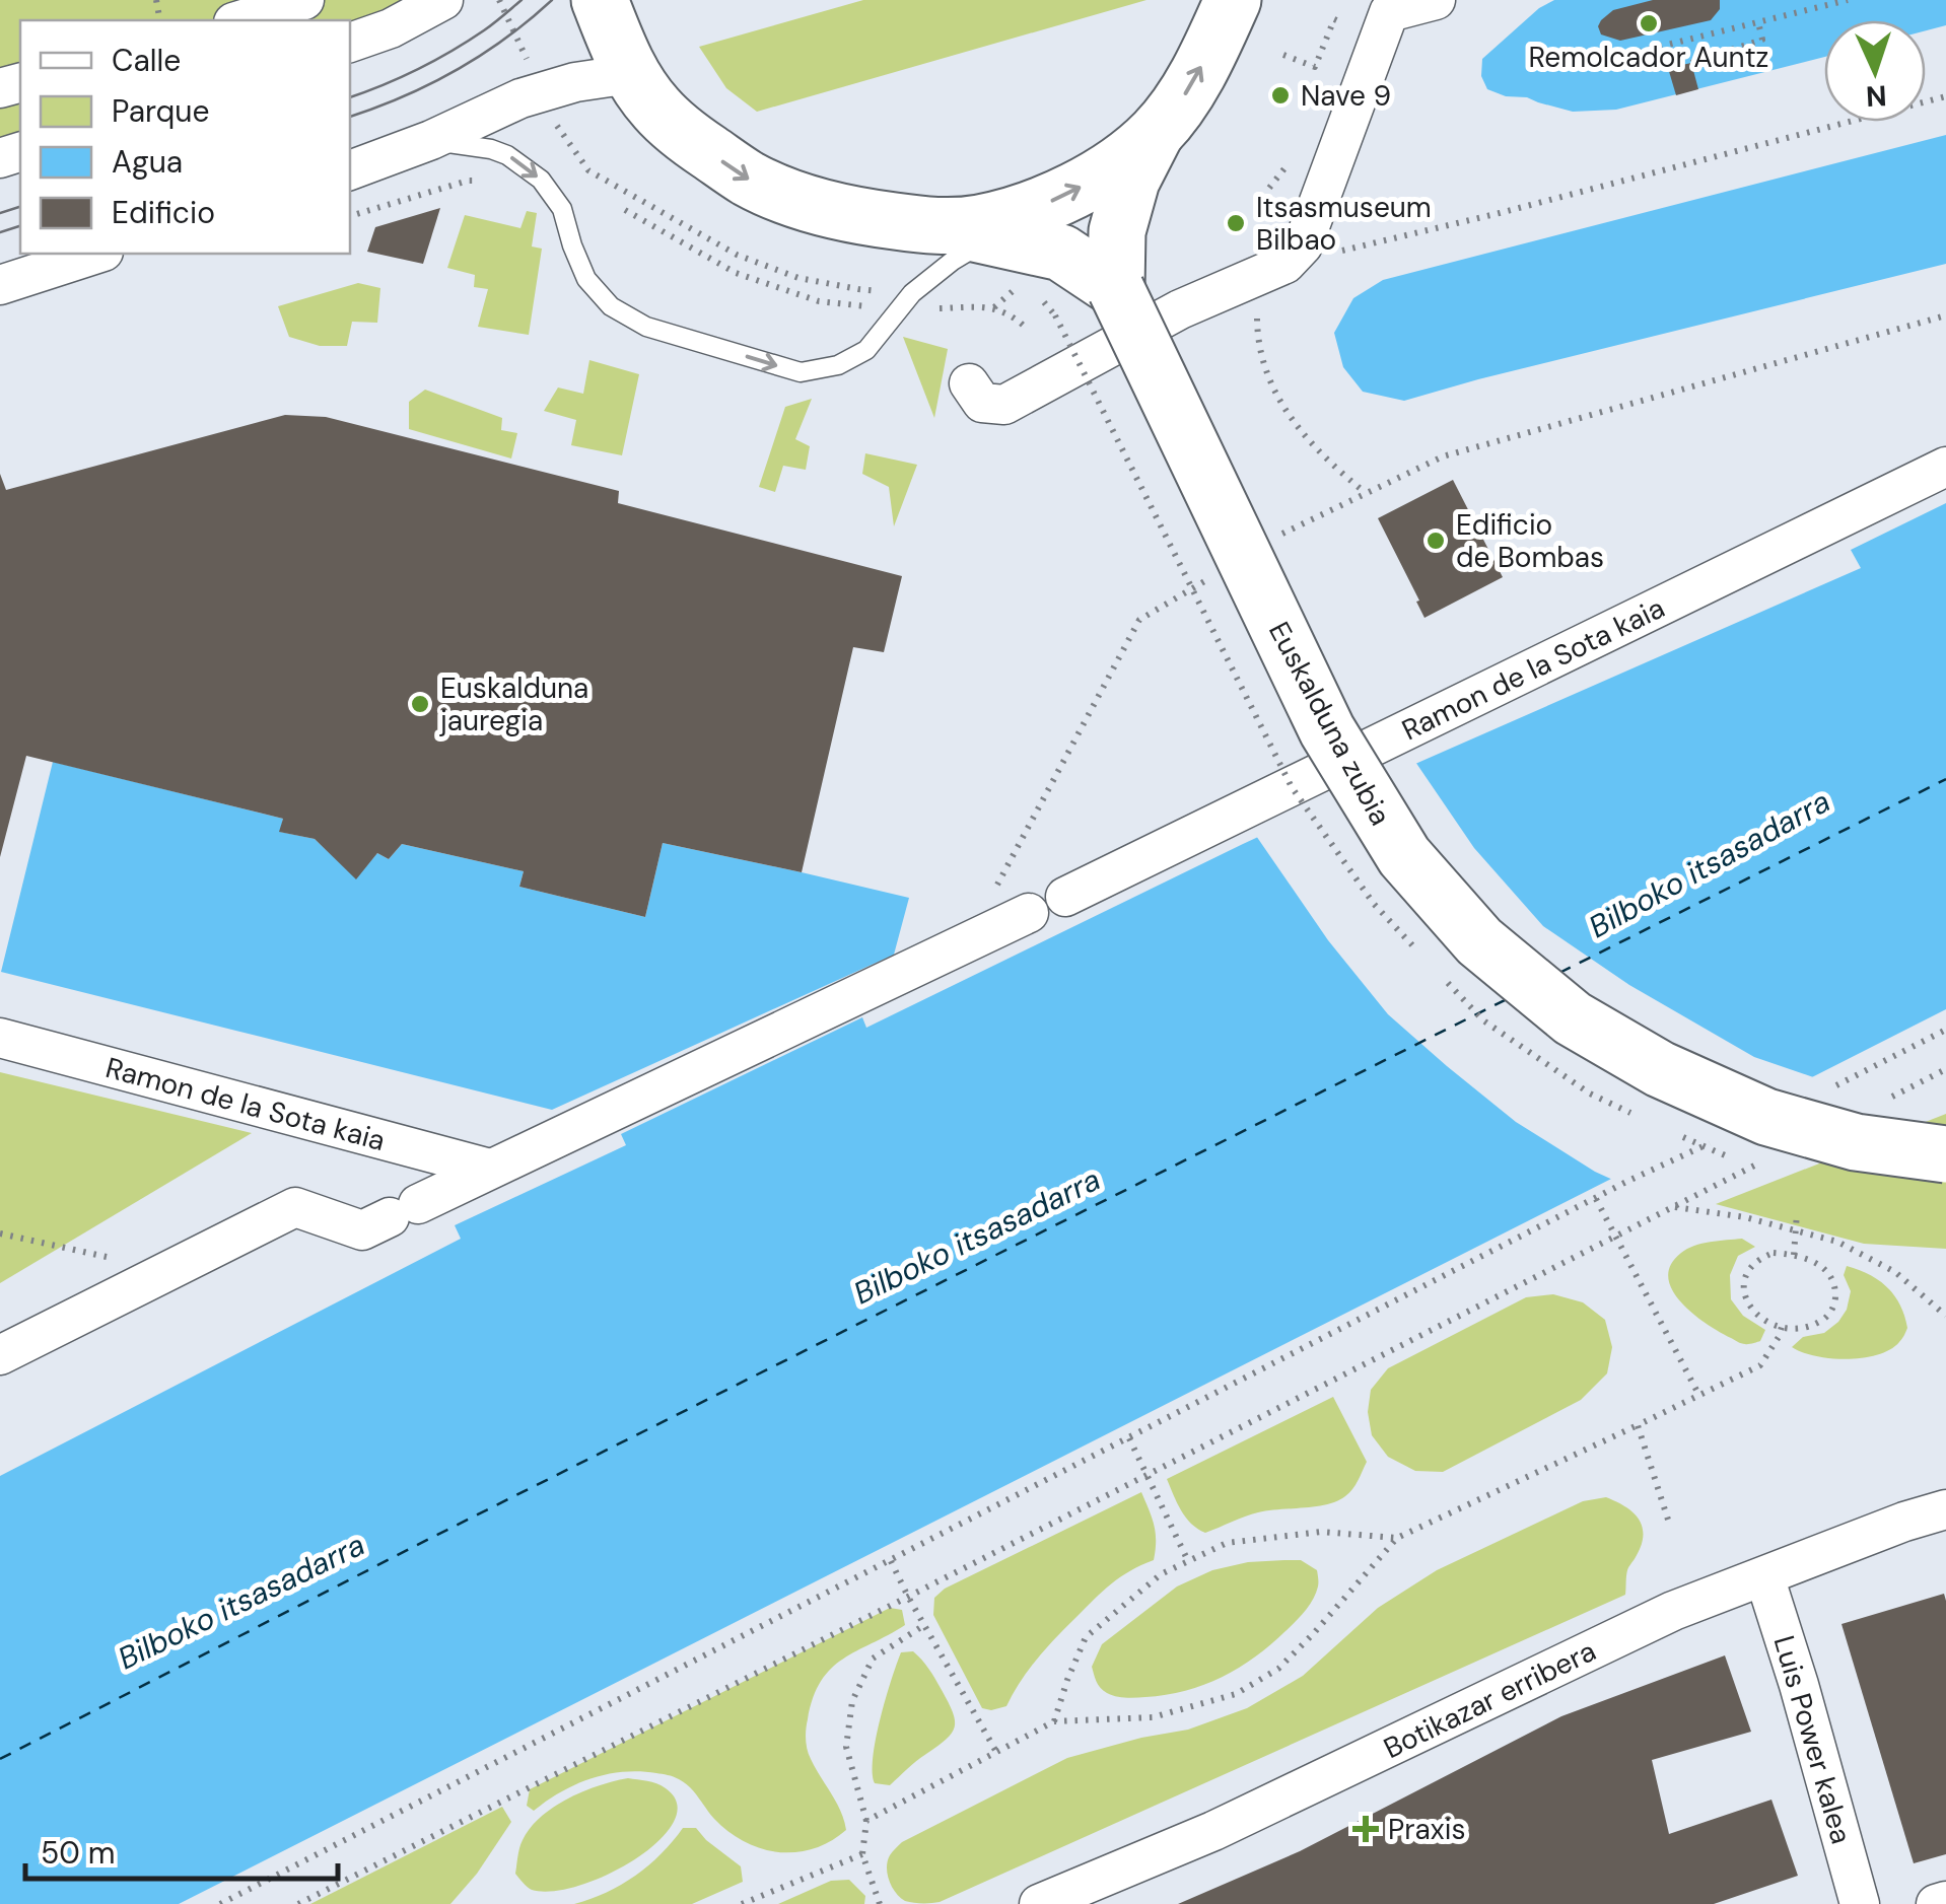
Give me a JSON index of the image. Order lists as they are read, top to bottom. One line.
{"streets":{"main road":["Euskalduna zubia"],"street":["Ramon de la Sota kaia","Botikazar erribera","Luis Power kalea"]},"crossings":[["Botikazar erribera","Luis Power kalea"]],"water":["Bilboko itsasadarra"],"places":{"other":["Remolcador Auntz","Nave 9","Itsasmuseum Bilbao","Edificio de Bombas","Euskalduna jauregia"],"health":["Praxis"]},"legend":["Calle","Parque","Agua","Edificio"],"scale_bar":"50 m","north":"bottom"}
